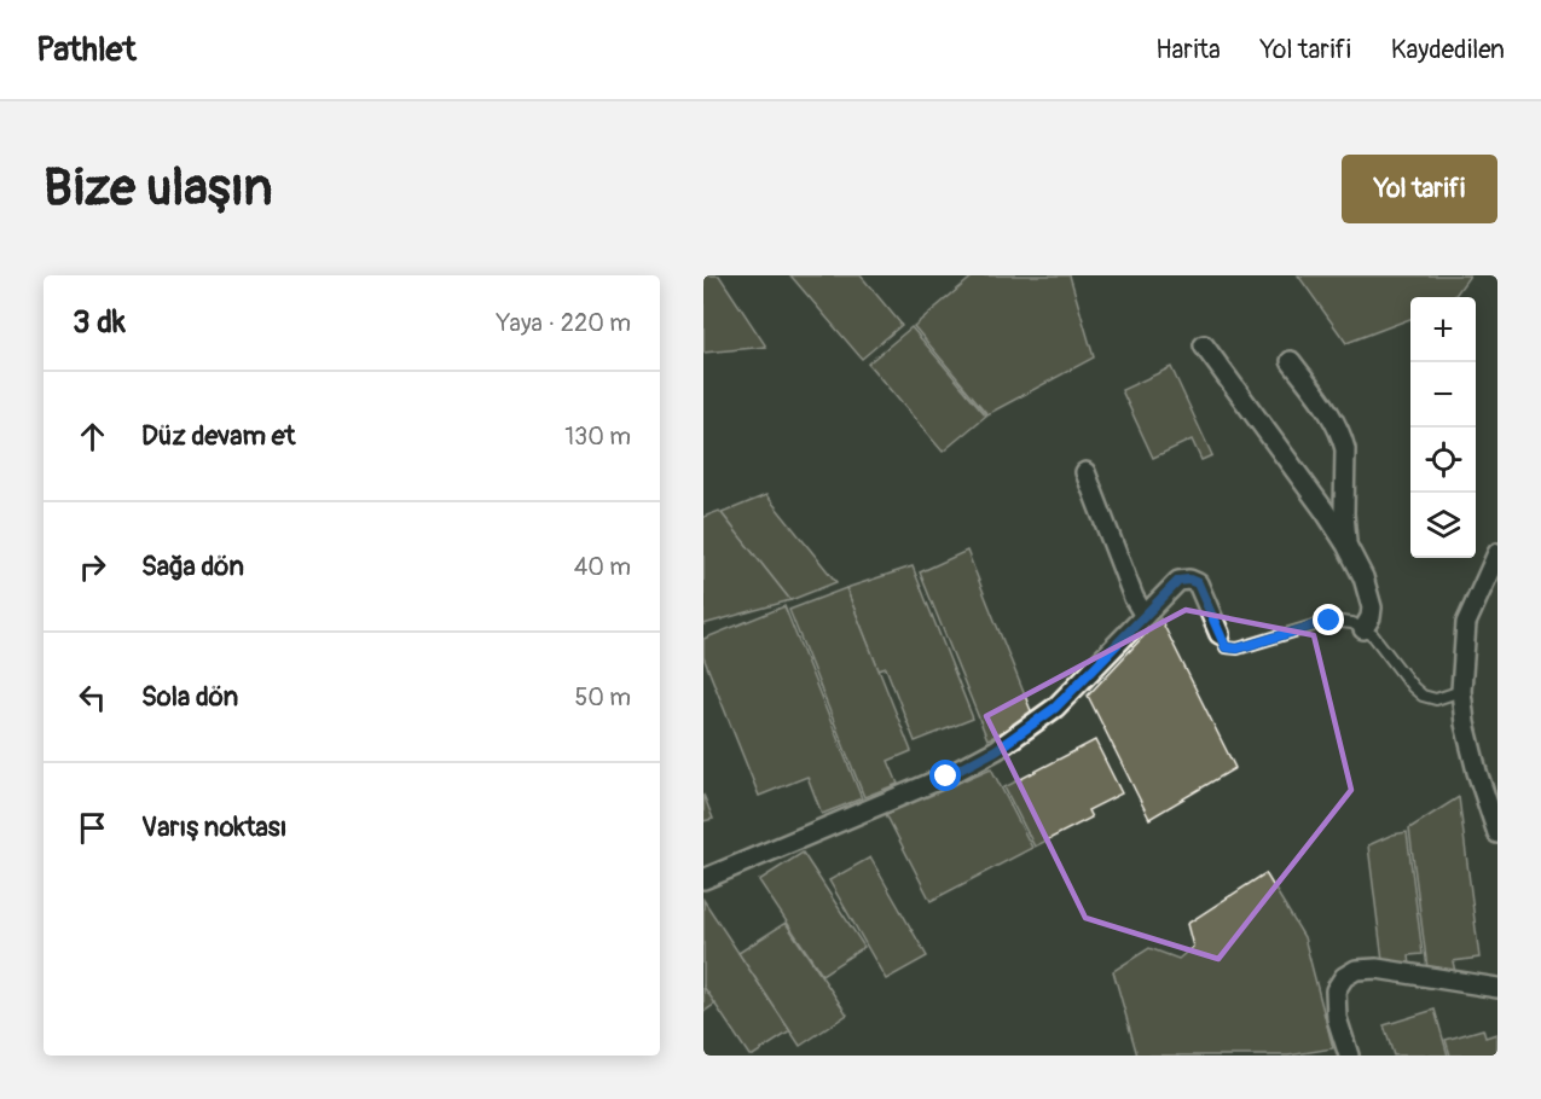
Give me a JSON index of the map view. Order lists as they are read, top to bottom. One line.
{"page":{"header":"Pathlet","nav":["Harita","Yol tarifi","Kaydedilen"],"buttons":"Yol tarifi","title":"Bize ulaşın","heading":["3 dk","Yaya · 220 m"],"map_buttons":["+","−"],"list":[["Düz devam et","130 m"],["Sağa dön","40 m"],["Sola dön","50 m"],"Varış noktası"]}}
